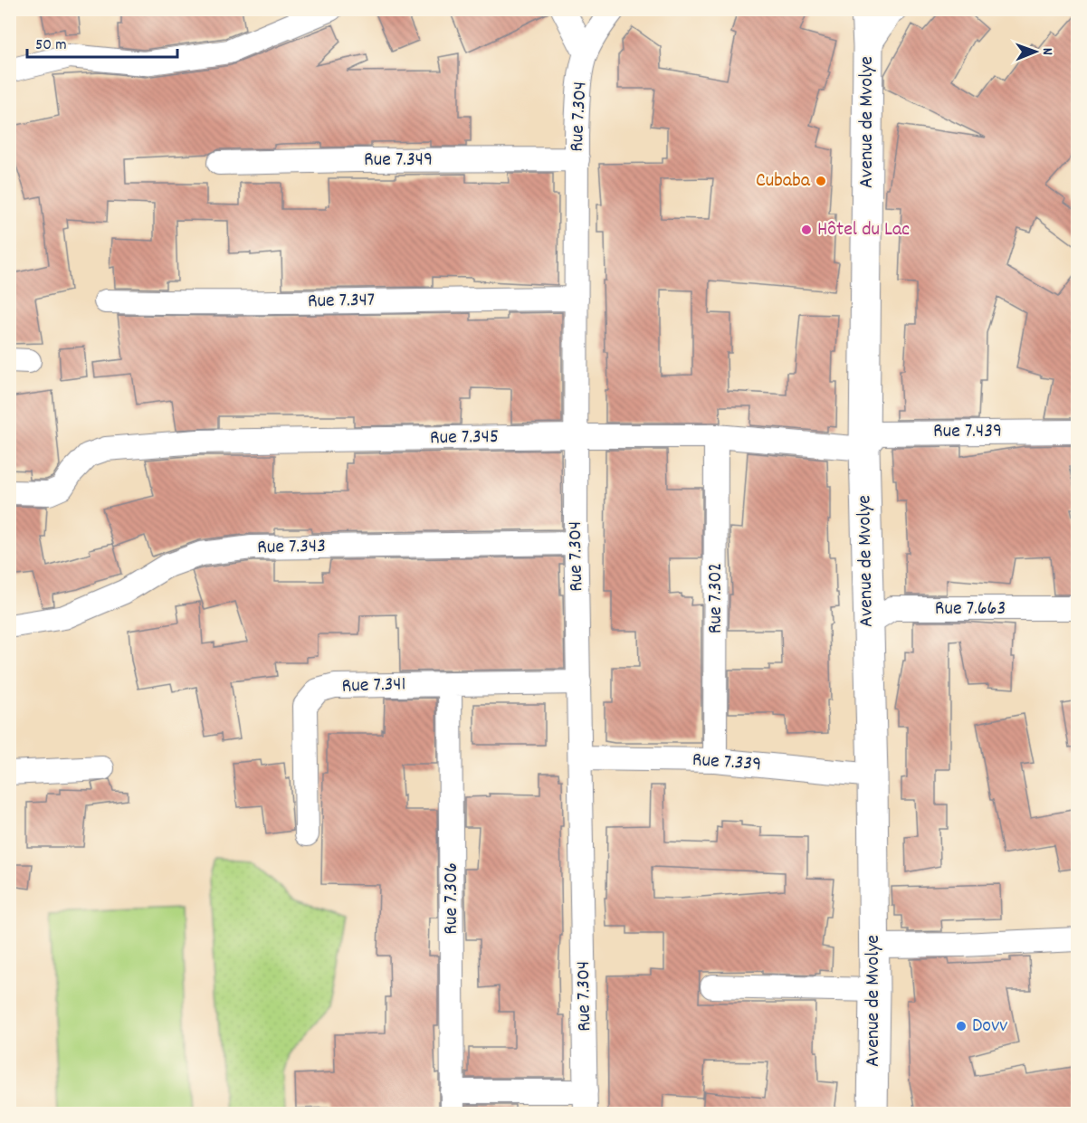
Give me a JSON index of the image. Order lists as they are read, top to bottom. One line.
{"streets":{"main road":["Avenue de Mvolye"],"street":["Rue 7.304","Rue 7.349","Rue 7.347","Rue 7.439","Rue 7.345","Rue 7.343","Rue 7.302","Rue 7.663","Rue 7.341","Rue 7.339","Rue 7.306"]},"crossings":[["Rue 7.304","Rue 7.349"],["Rue 7.304","Rue 7.347"],["Rue 7.304","Rue 7.345"],["Rue 7.304","Rue 7.343"],["Rue 7.304","Rue 7.341"],["Rue 7.304","Rue 7.339"],["Avenue de Mvolye","Rue 7.439"],["Avenue de Mvolye","Rue 7.345"],["Avenue de Mvolye","Rue 7.663"],["Avenue de Mvolye","Rue 7.339"],["Rue 7.439","Rue 7.345"],["Rue 7.345","Rue 7.302"],["Rue 7.302","Rue 7.339"],["Rue 7.341","Rue 7.306"]],"places":["Cubaba","Hôtel du Lac","Dovv"],"scale_bar":"50 m","north":"right"}
